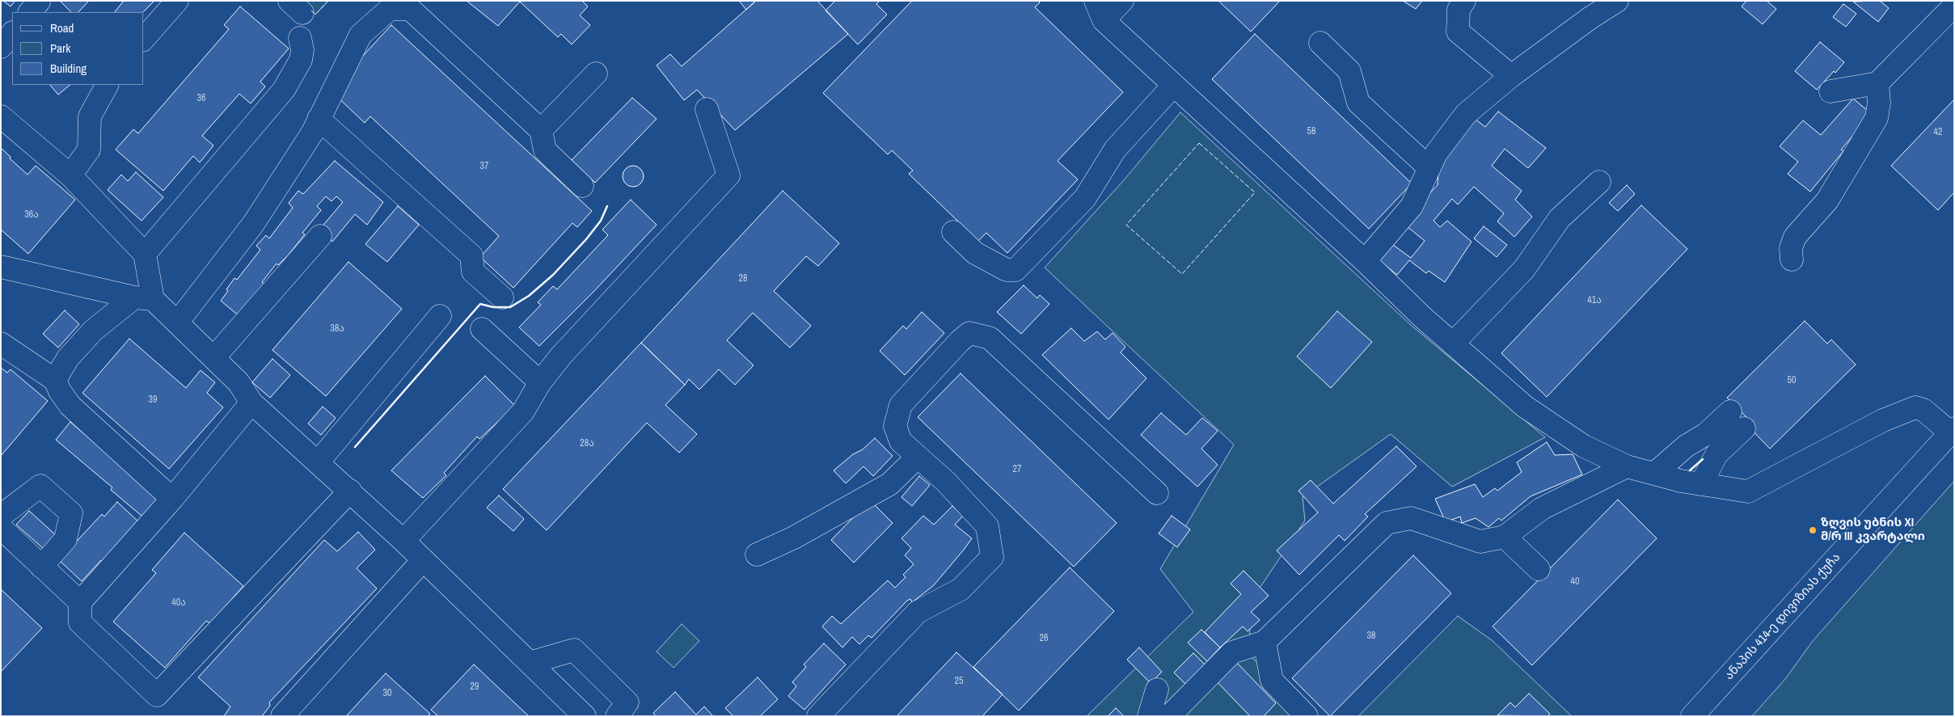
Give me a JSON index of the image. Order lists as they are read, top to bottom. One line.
{"streets":{"street":["ანაპის 414-ე დივიზიას ქუჩა"]},"places":["ზღვის უბნის XI მ/რ III კვარტალი"],"house_numbers":["36","58","42","37","36ა","28","41ა","38ა","50","39","28ა","27","40","40ა","38","26","25","29","30"],"legend":["Road","Park","Building"]}
